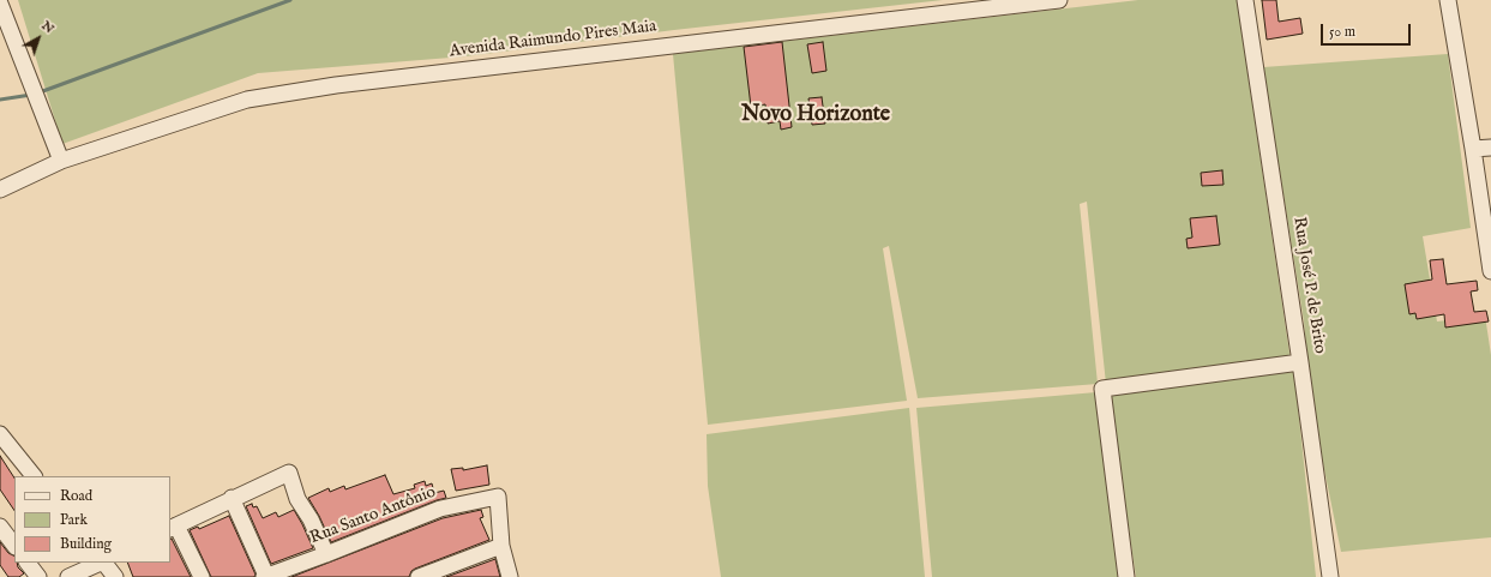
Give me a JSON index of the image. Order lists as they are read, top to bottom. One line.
{"streets":{"street":["Avenida Raimundo Pires Maia","Rua José P. de Brito","Rua Santo Antônio"]},"districts":["Novo Horizonte"],"legend":["Road","Park","Building"],"scale_bar":"50 m","north":"top right"}
